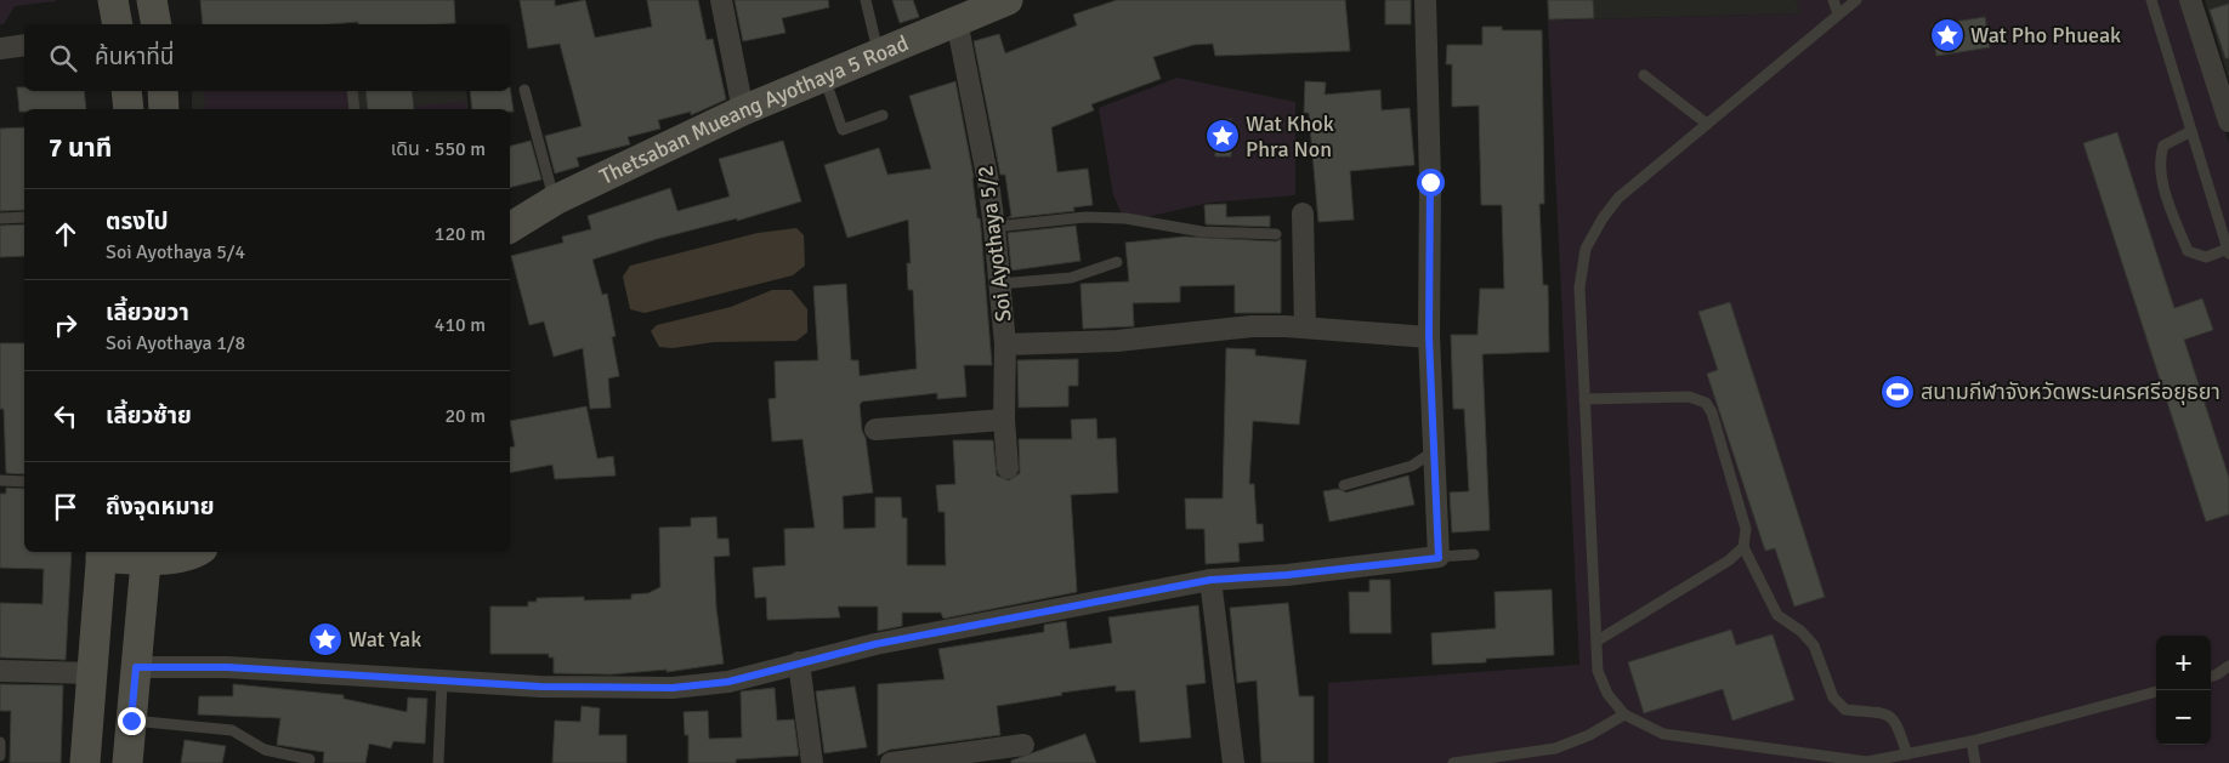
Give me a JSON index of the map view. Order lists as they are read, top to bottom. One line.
{"streets":{"street":["Thetsaban Mueang Ayothaya 5 Road","Soi Ayothaya 5/2"]},"crossings":[["Thetsaban Mueang Ayothaya 5 Road","Soi Ayothaya 5/2"]],"places":{"place":["Wat Pho Phueak","Wat Khok Phra Non","Wat Yak"],"sports":["สนามกีฬาจังหวัดพระนครศรีอยุธยา"]},"page":{"search":"ค้นหาที่นี่","heading":["7 นาที","เดิน · 550 m"],"list":[["ตรงไป","Soi Ayothaya 5/4","120 m"],["เลี้ยวขวา","Soi Ayothaya 1/8","410 m"],["เลี้ยวซ้าย","20 m"],"ถึงจุดหมาย"],"map_buttons":["+","−"]}}
